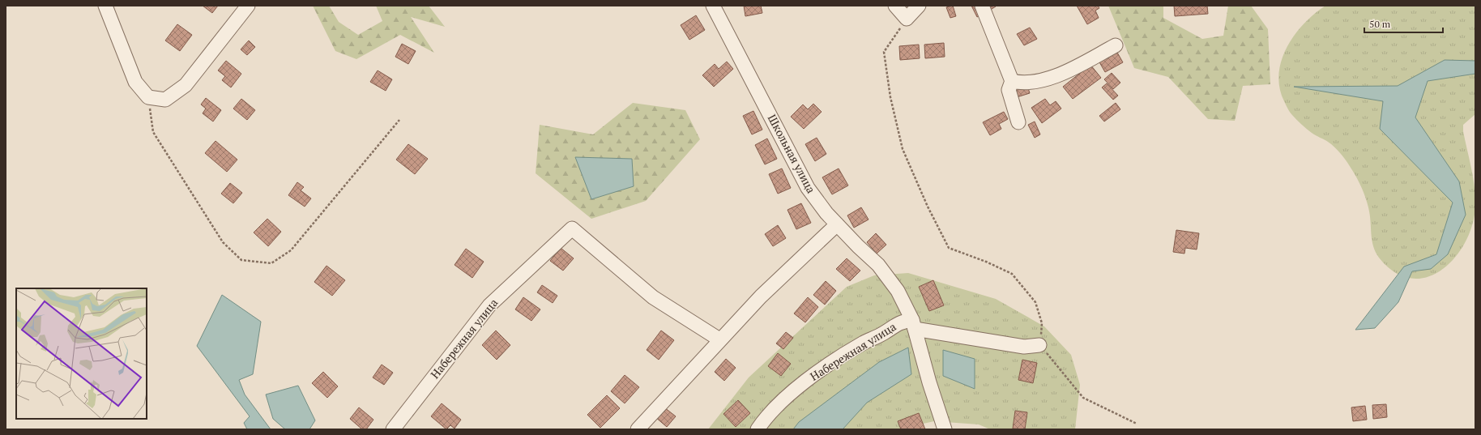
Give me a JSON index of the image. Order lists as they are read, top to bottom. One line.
{"streets":{"street":["Школьная улица","Набережная улица"]},"crossings":[["Школьная улица","Набережная улица"]],"scale_bar":"50 m"}
